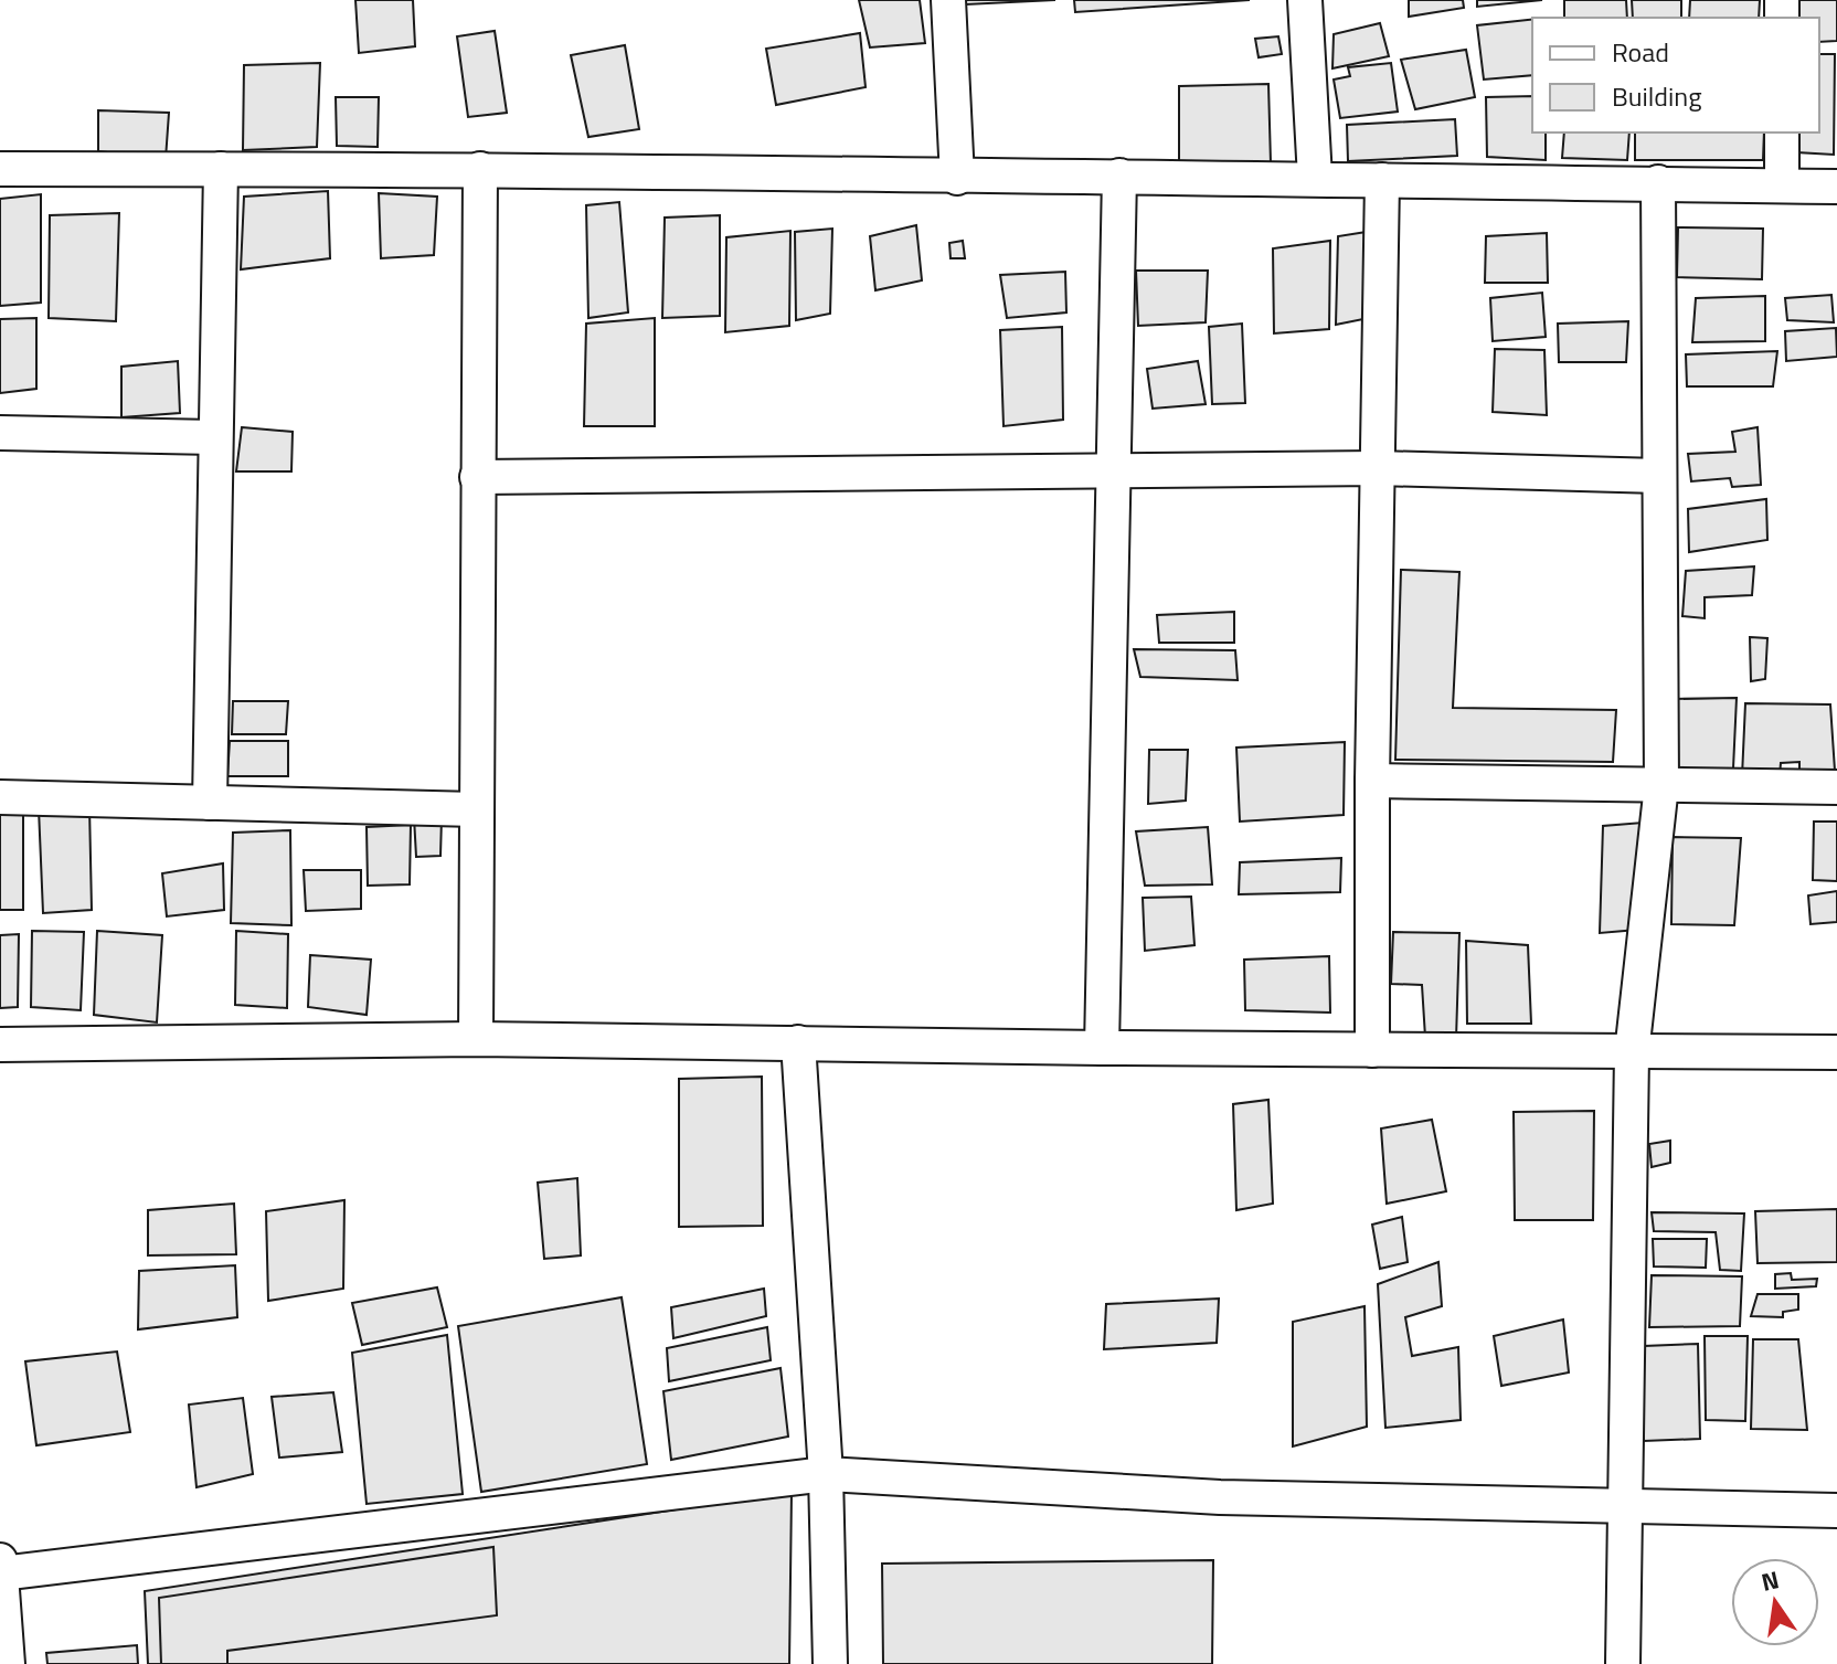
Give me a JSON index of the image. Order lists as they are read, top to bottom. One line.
{"legend":["Road","Building"],"north":"top"}
